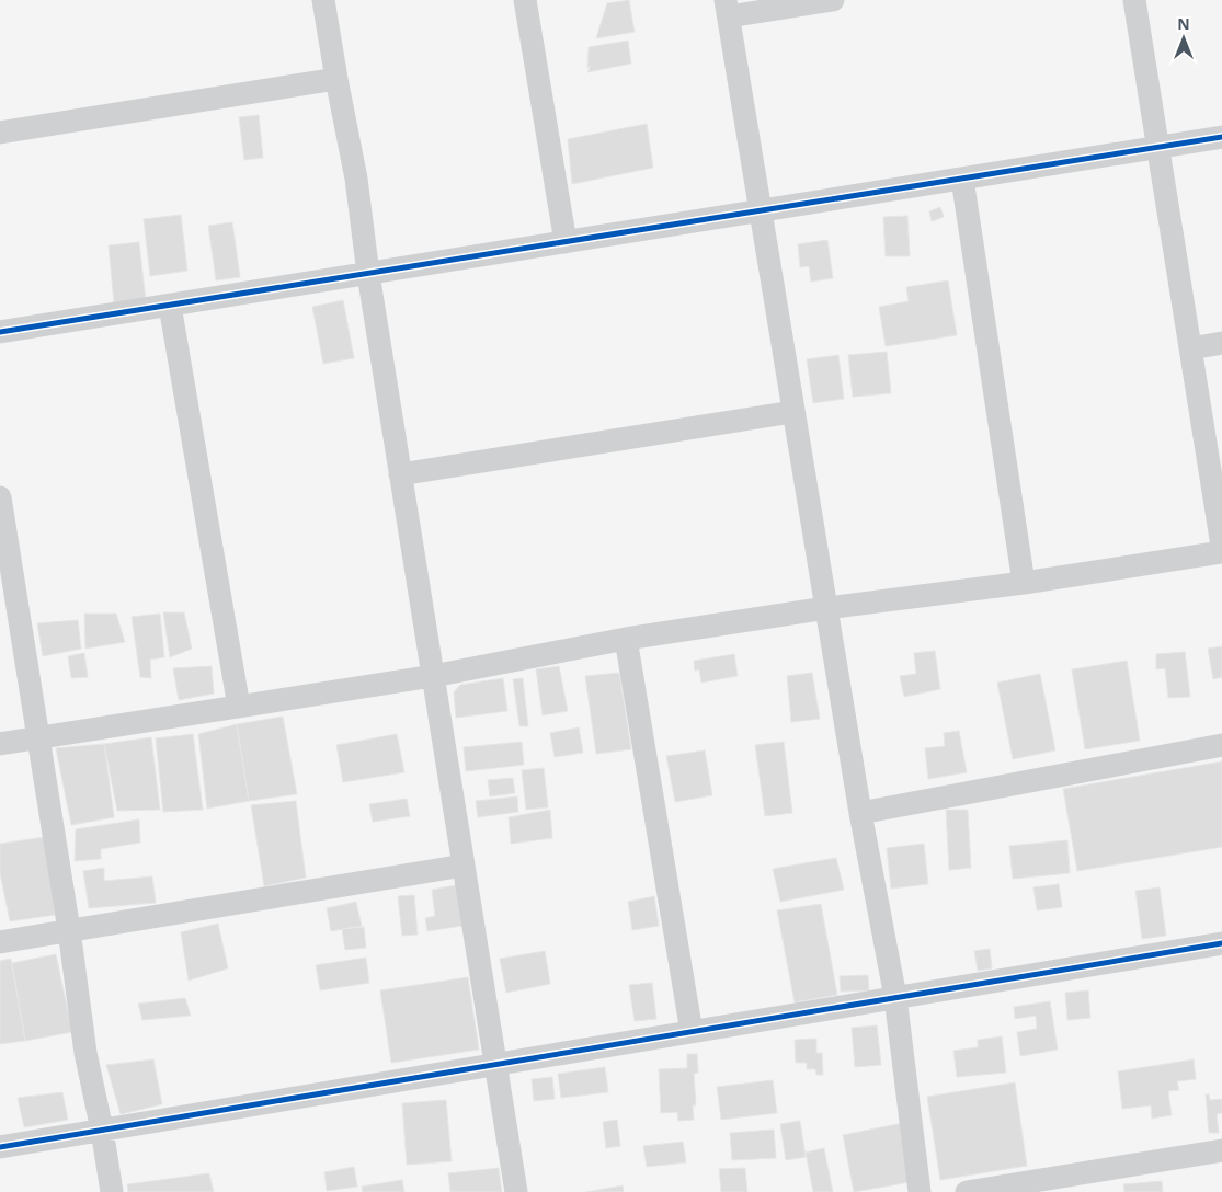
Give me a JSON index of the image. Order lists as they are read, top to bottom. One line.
{"north":"top"}
